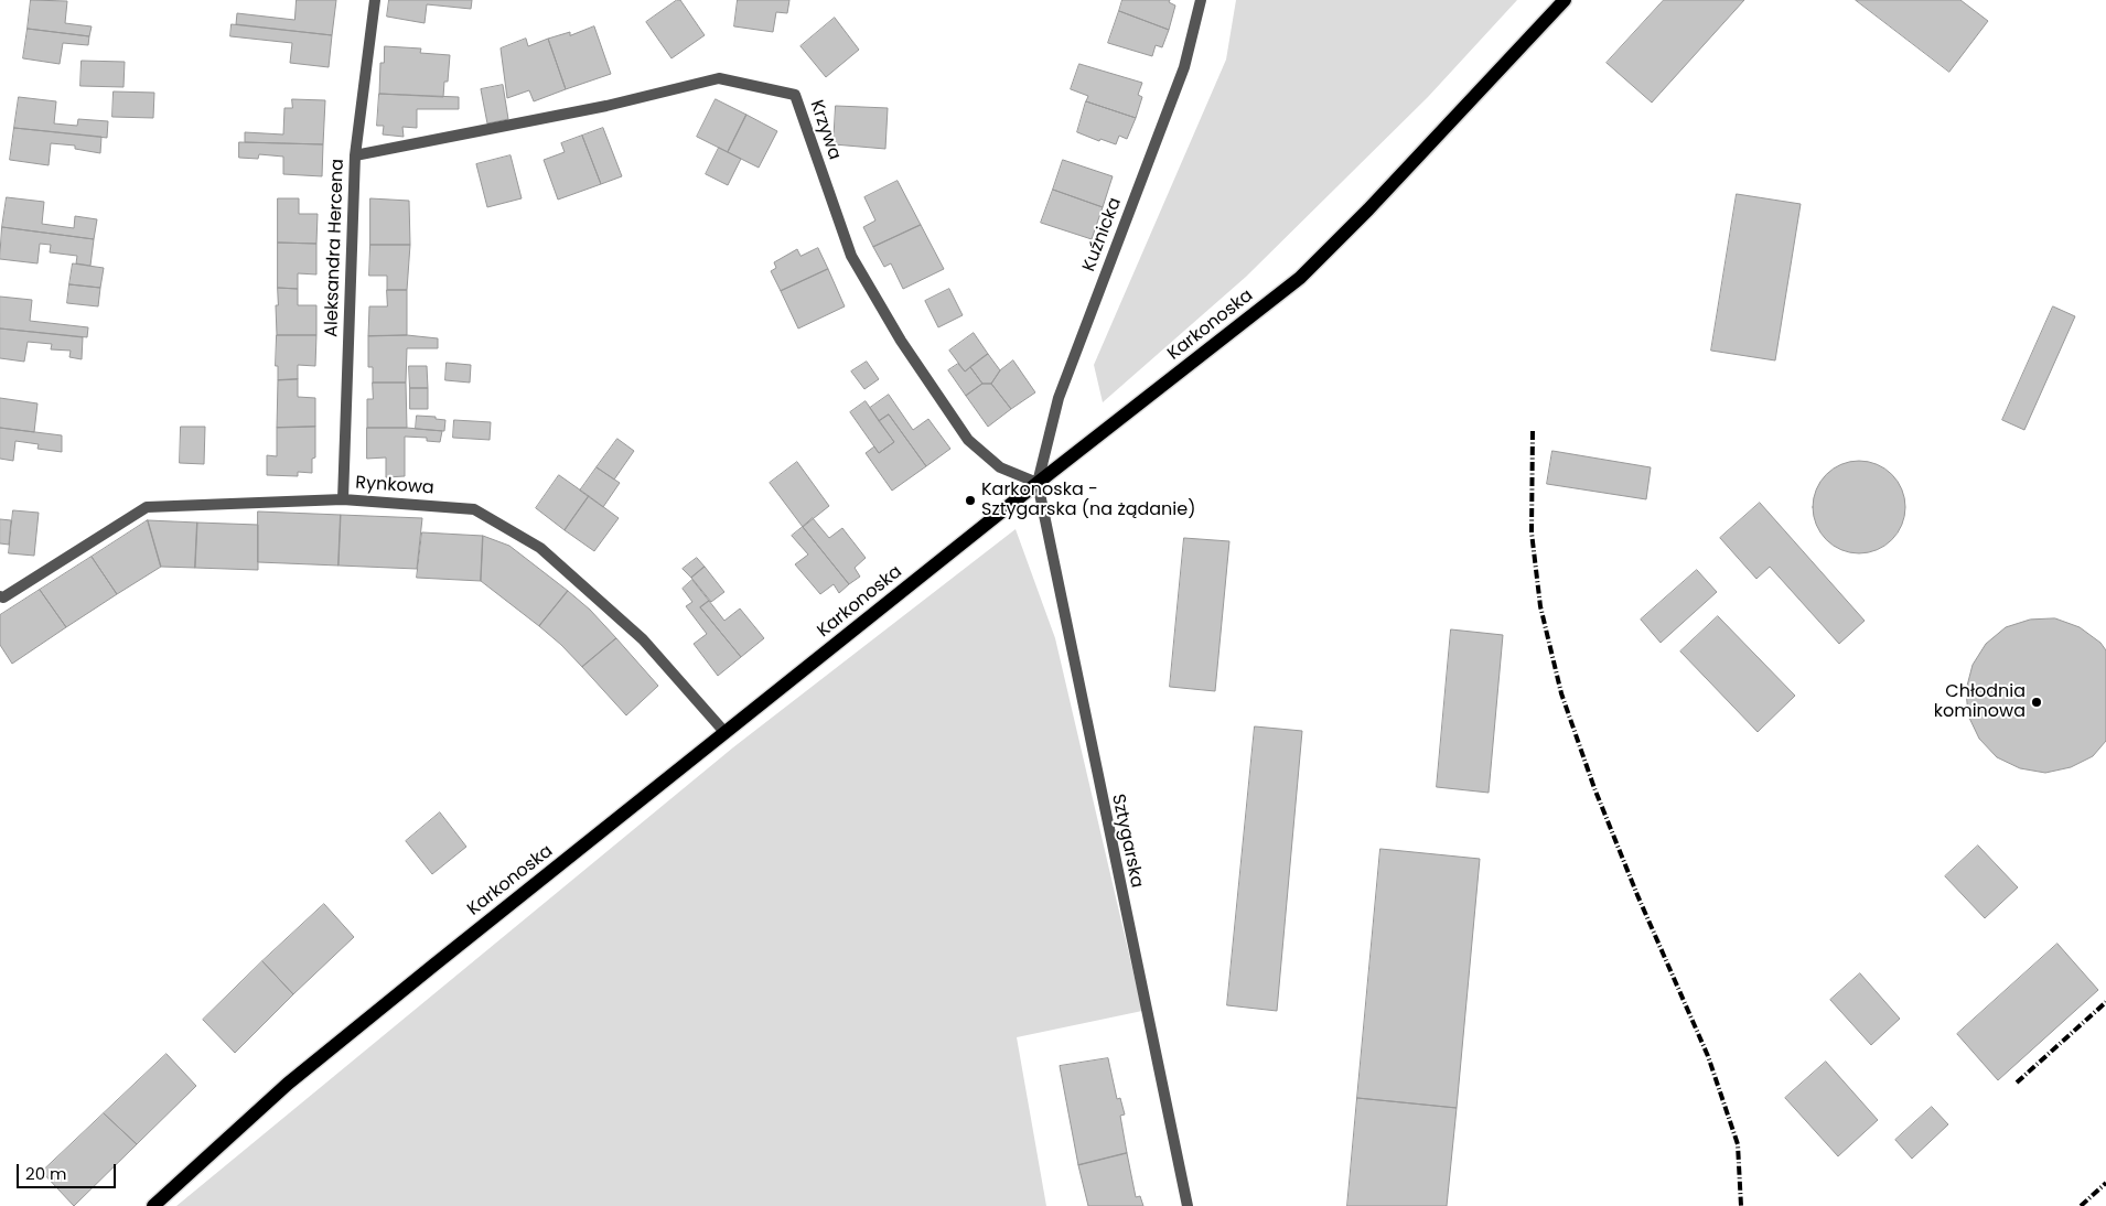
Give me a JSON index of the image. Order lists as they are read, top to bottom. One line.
{"streets":{"main road":["Karkonoska"],"street":["Krzywa","Kuźnicka","Aleksandra Hercena","Rynkowa","Sztygarska"]},"crossings":[["Krzywa","Kuźnicka"],["Krzywa","Aleksandra Hercena"],["Krzywa","Karkonoska"],["Krzywa","Sztygarska"],["Kuźnicka","Karkonoska"],["Kuźnicka","Sztygarska"],["Aleksandra Hercena","Rynkowa"],["Karkonoska","Rynkowa"],["Karkonoska","Sztygarska"]],"places":["Karkonoska - Sztygarska (na żądanie)","Chłodnia kominowa"],"scale_bar":"20 m"}
